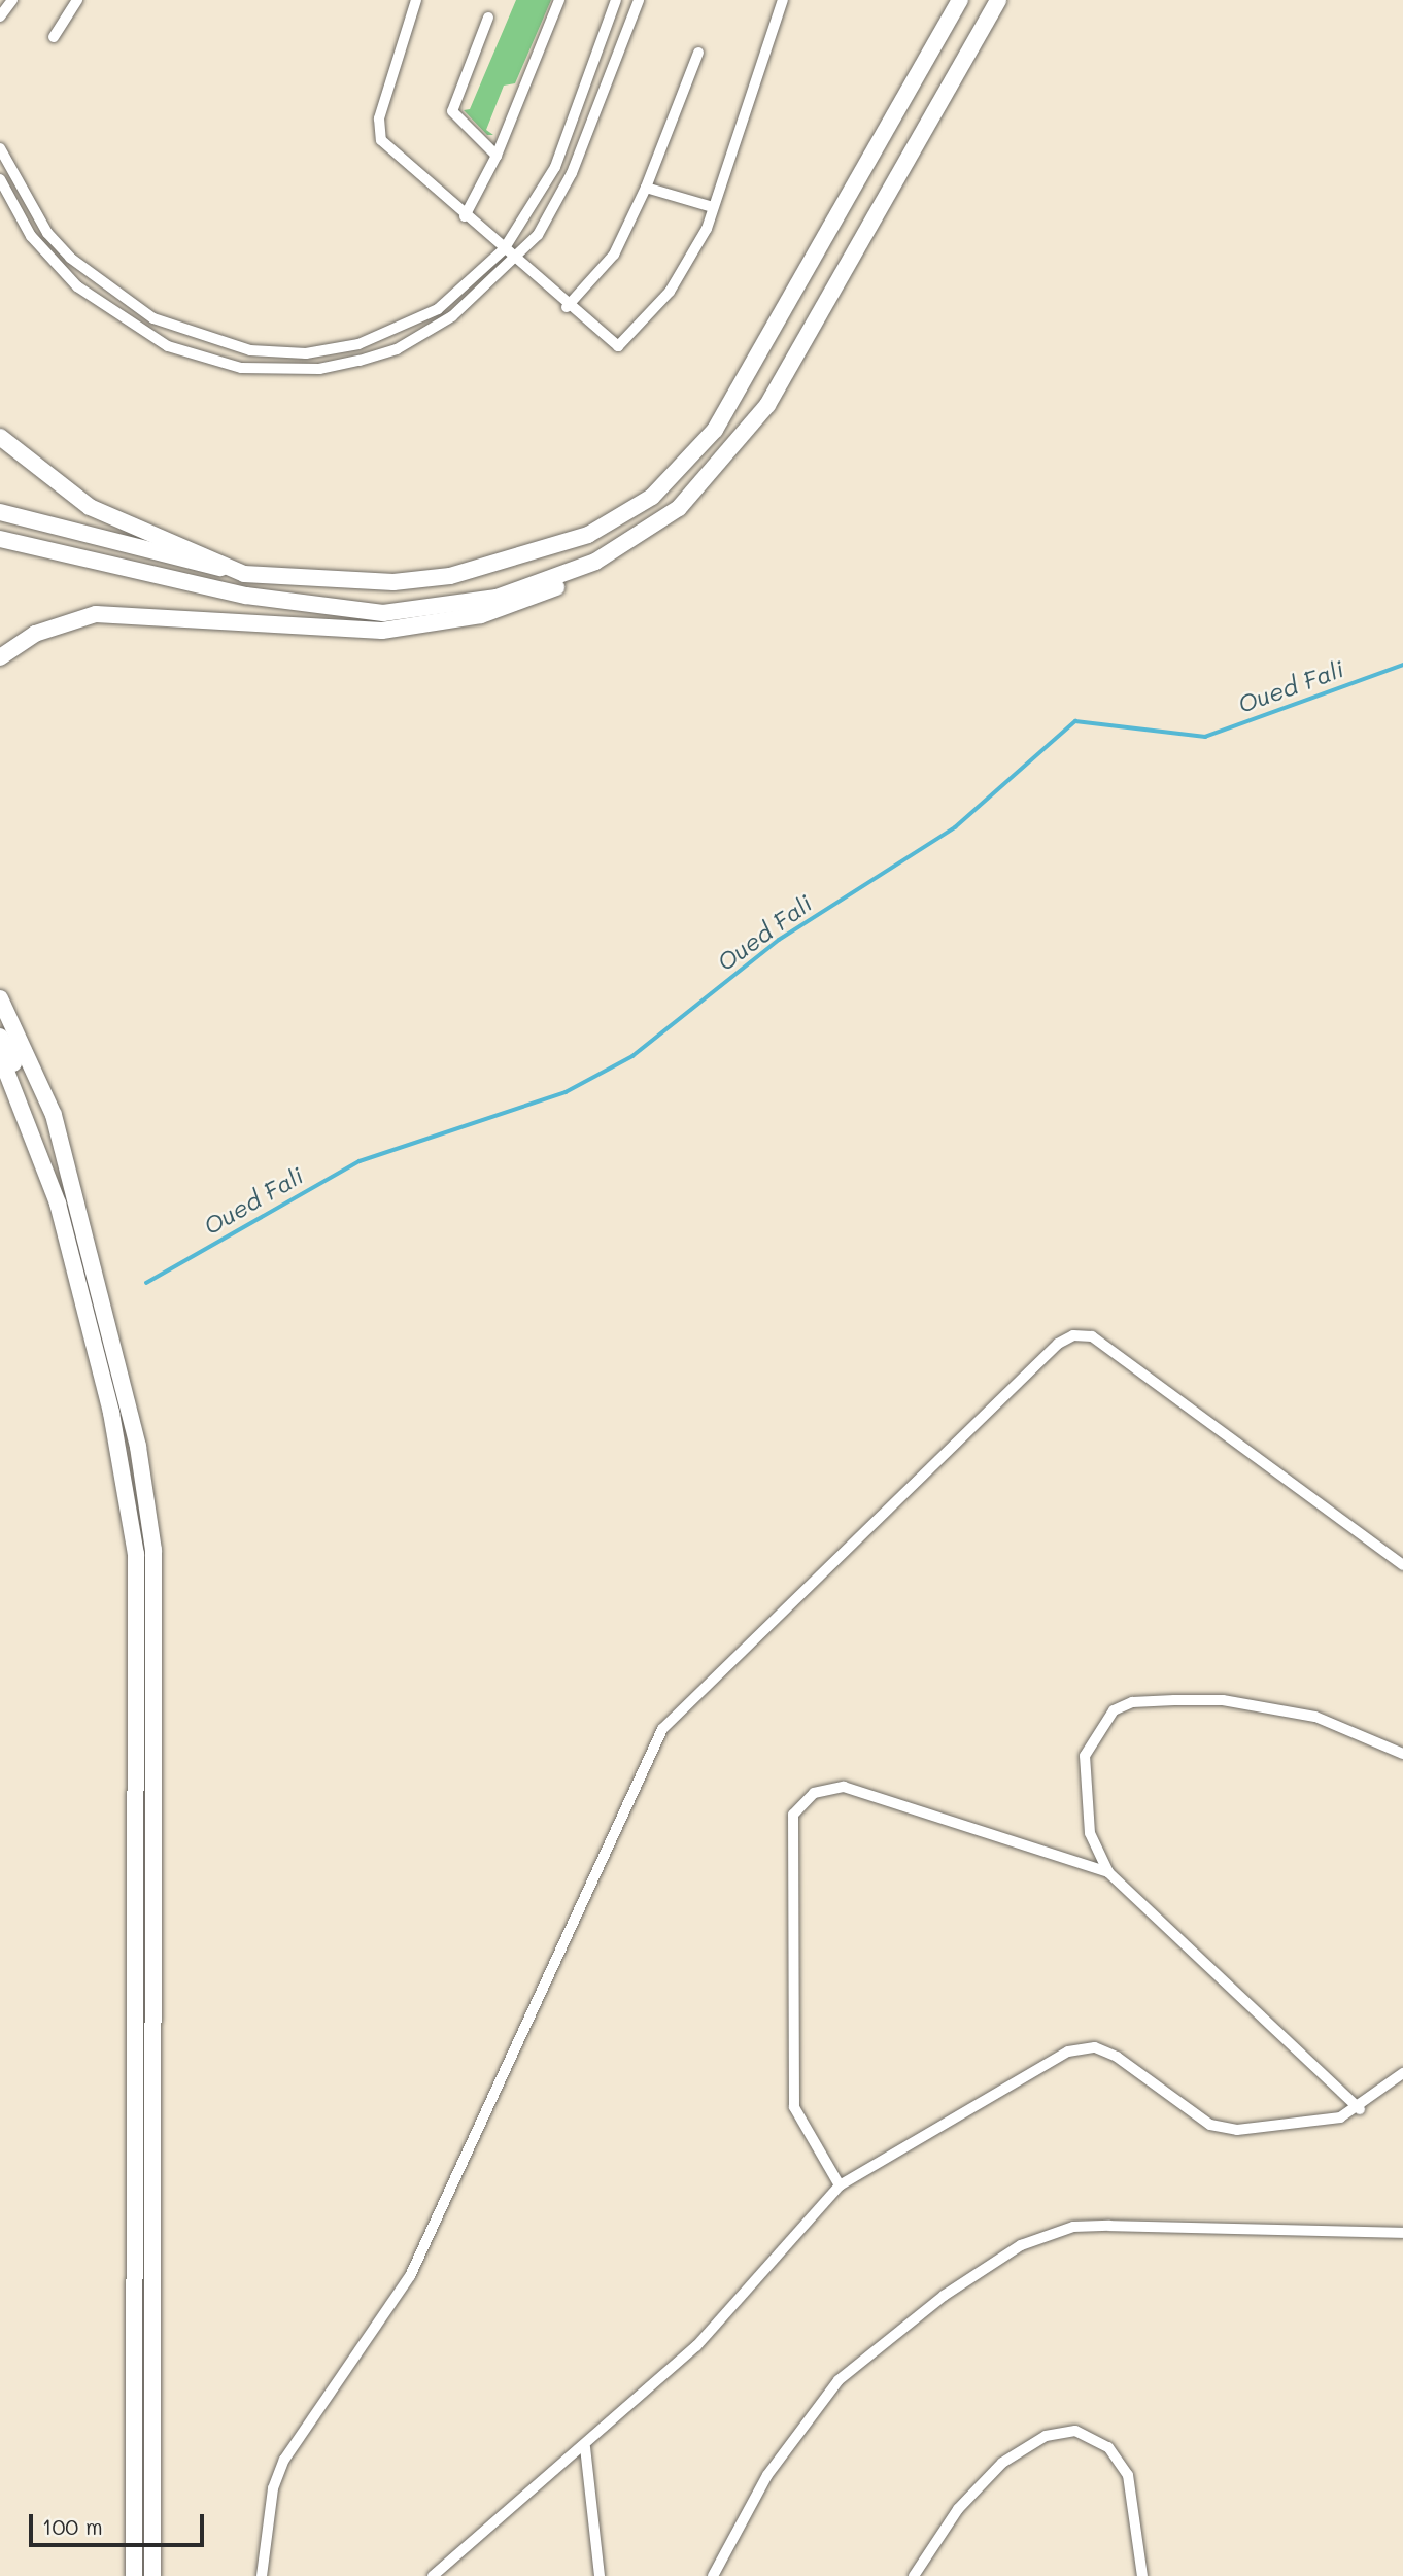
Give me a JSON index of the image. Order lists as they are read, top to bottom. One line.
{"water":["Oued Fali"],"scale_bar":"100 m"}
